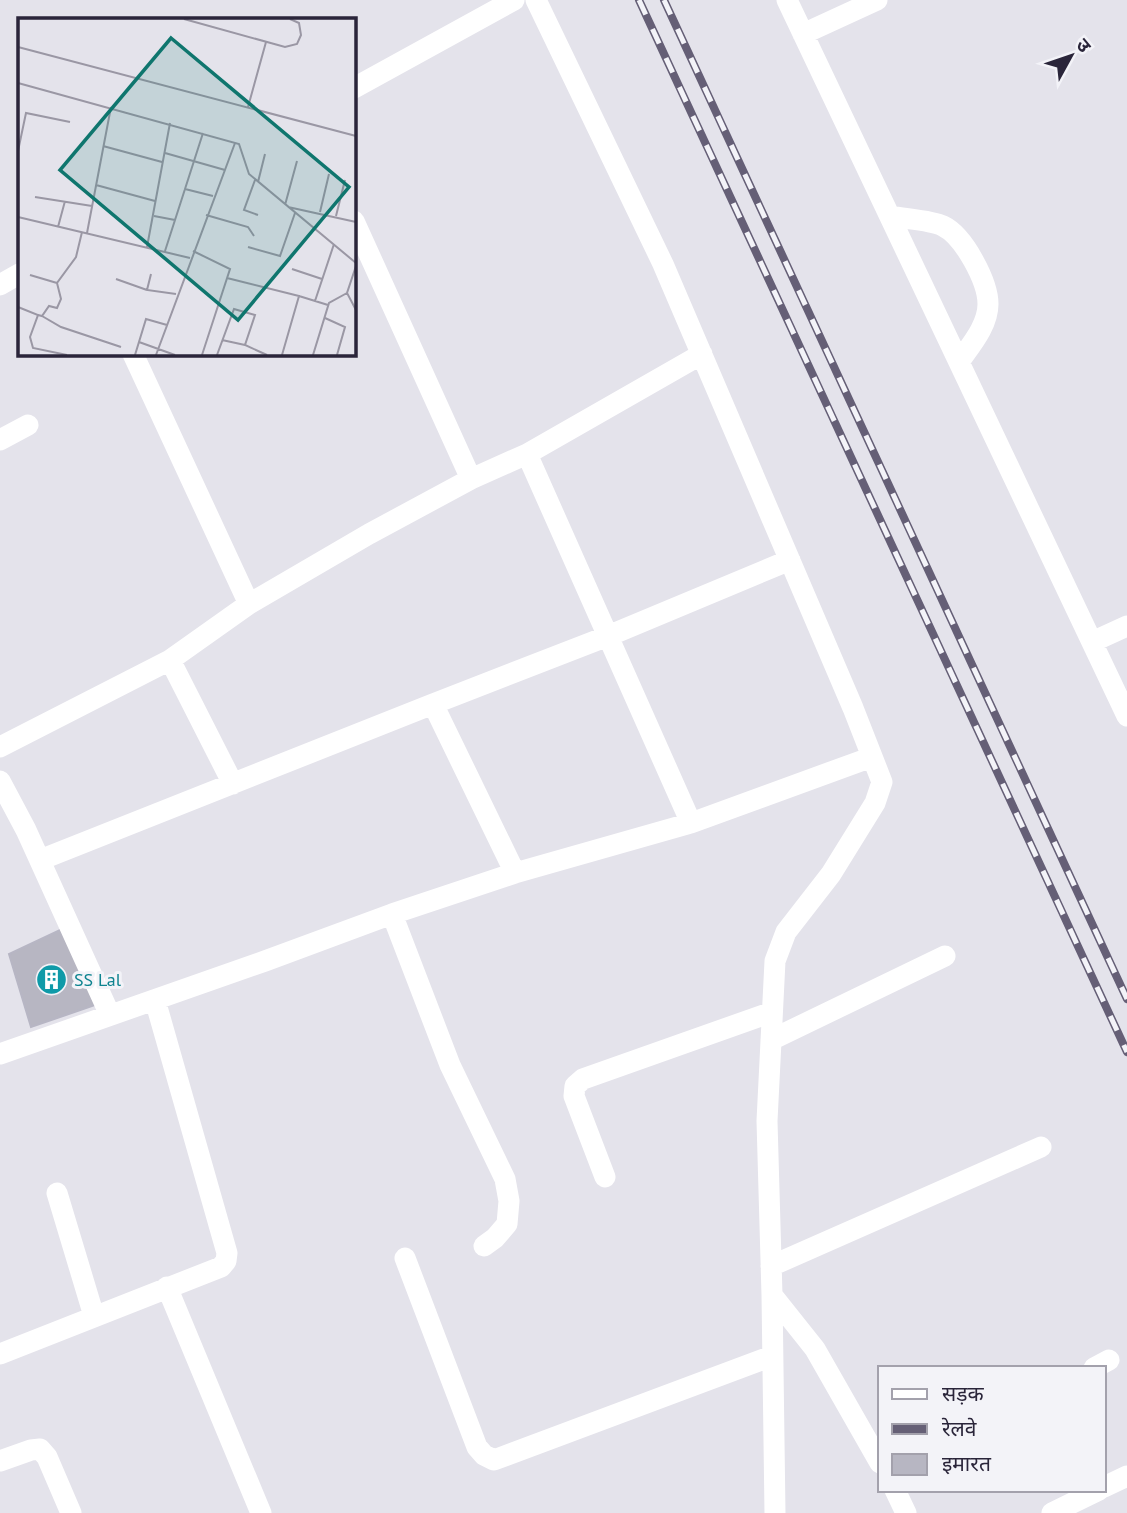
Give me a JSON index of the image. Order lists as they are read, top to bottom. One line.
{"places":{"building":["SS Lal"]},"legend":["सड़क","रेलवे","इमारत"],"north":"top right"}
